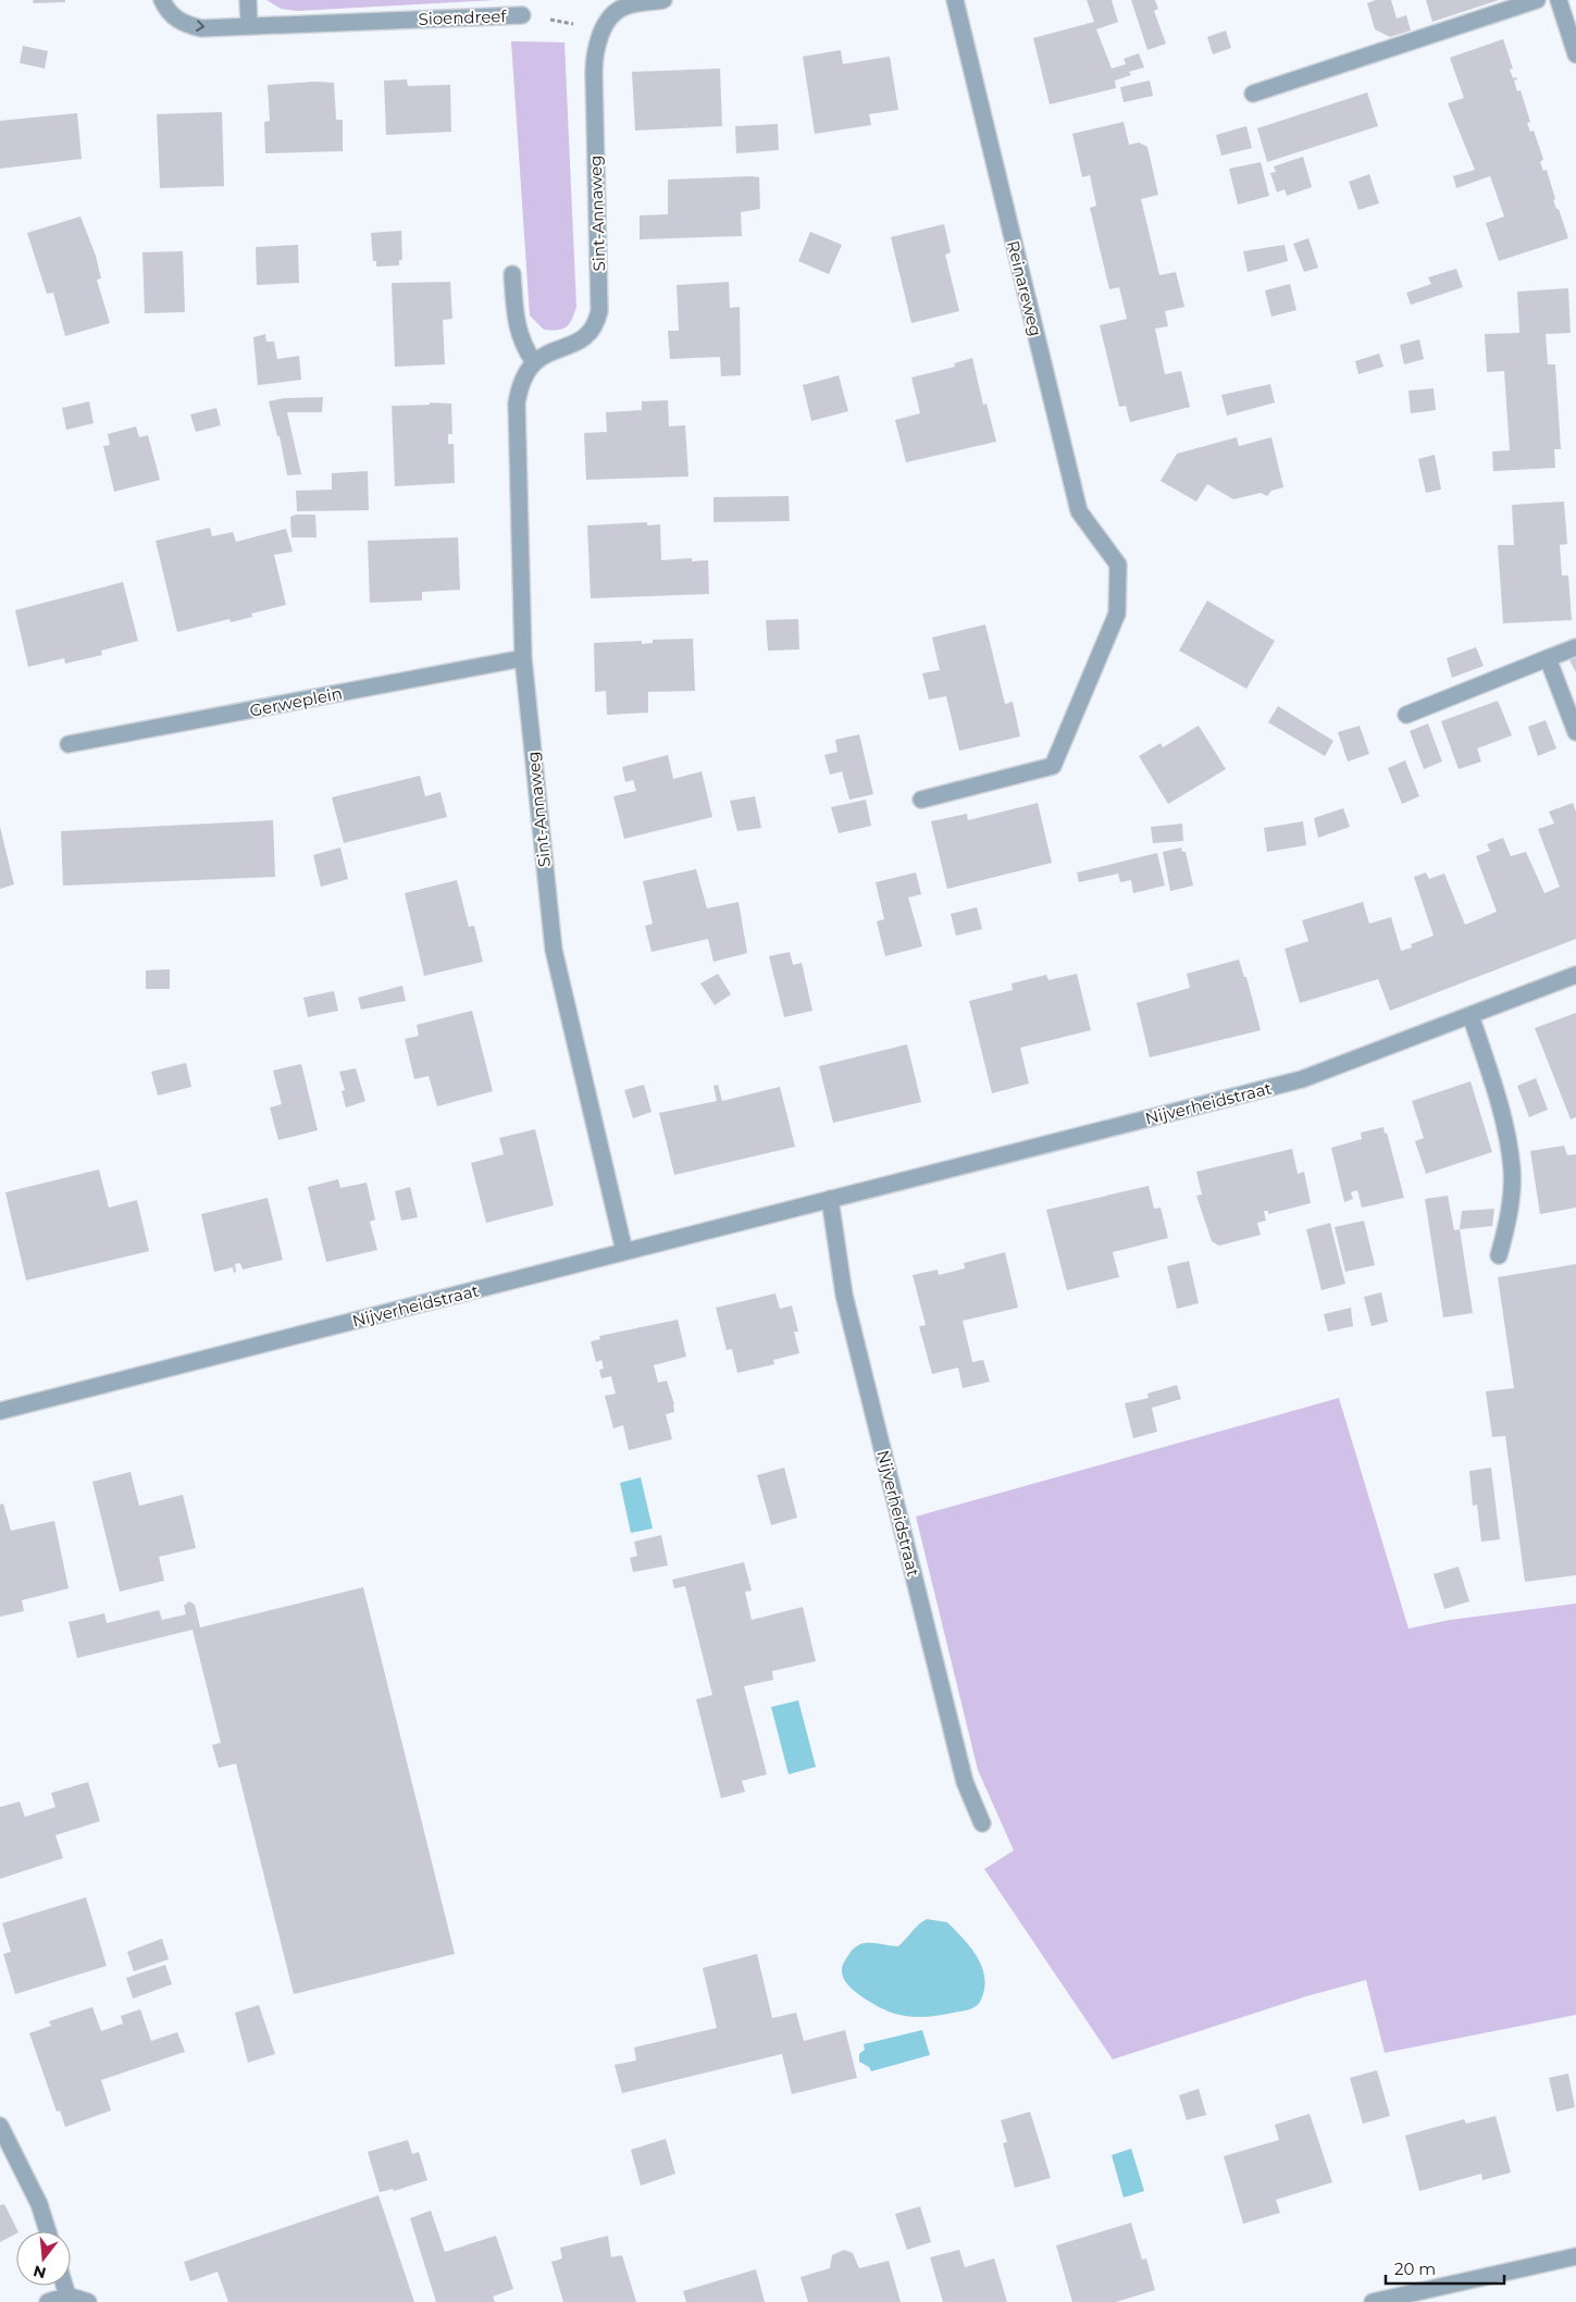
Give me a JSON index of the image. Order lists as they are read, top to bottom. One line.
{"streets":{"street":["Sioendreef","Sint-Annaweg","Reinareweg","Gerweplein","Nijverheidstraat"]},"crossings":[["Sioendreef","Sint-Annaweg"],["Sint-Annaweg","Gerweplein"],["Sint-Annaweg","Nijverheidstraat"]],"scale_bar":"20 m","north":"bottom"}
